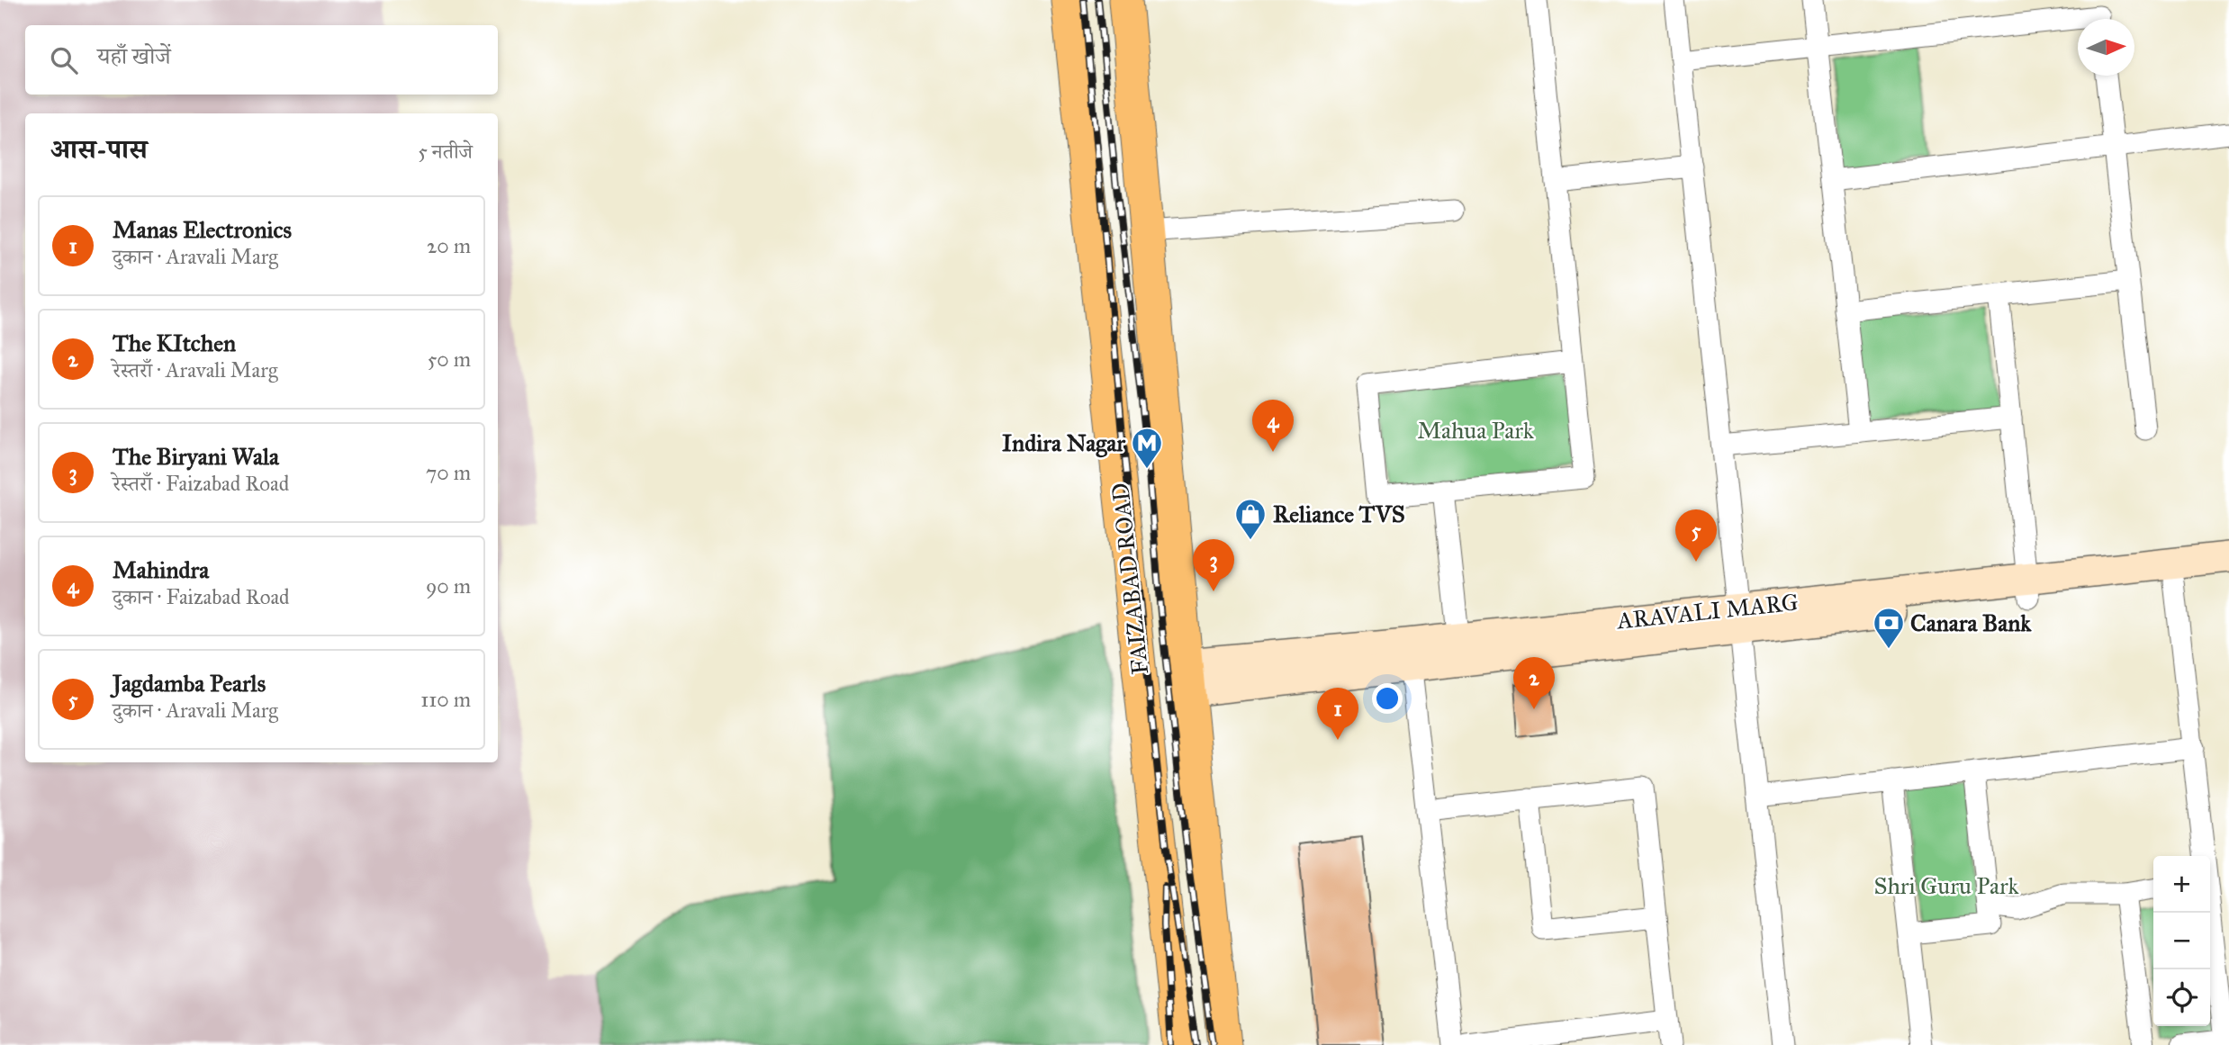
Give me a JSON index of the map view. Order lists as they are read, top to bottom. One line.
{"streets":{"main road":["FAIZABAD ROAD"],"street":["ARAVALI MARG"]},"crossings":[["FAIZABAD ROAD","ARAVALI MARG"]],"parks":["Mahua Park","Shri Guru Park"],"places":{"metro station":["Indira Nagar"],"shop":["Reliance TVS"],"bank":["Canara Bank"]},"north":"right","page":{"search":"यहाँ खोजें","heading":["आस-पास","5 नतीजे"],"list":[{"mark":"1","name":"Manas Electronics","note":"दुकान · Aravali Marg","value":"20 m"},{"mark":"2","name":"The KItchen","note":"रेस्तराँ · Aravali Marg","value":"50 m"},{"mark":"3","name":"The Biryani Wala","note":"रेस्तराँ · Faizabad Road","value":"70 m"},{"mark":"4","name":"Mahindra","note":"दुकान · Faizabad Road","value":"90 m"},{"mark":"5","name":"Jagdamba Pearls","note":"दुकान · Aravali Marg","value":"110 m"}],"pins":["4","5","3","2","1"],"map_buttons":["+","−"]}}
